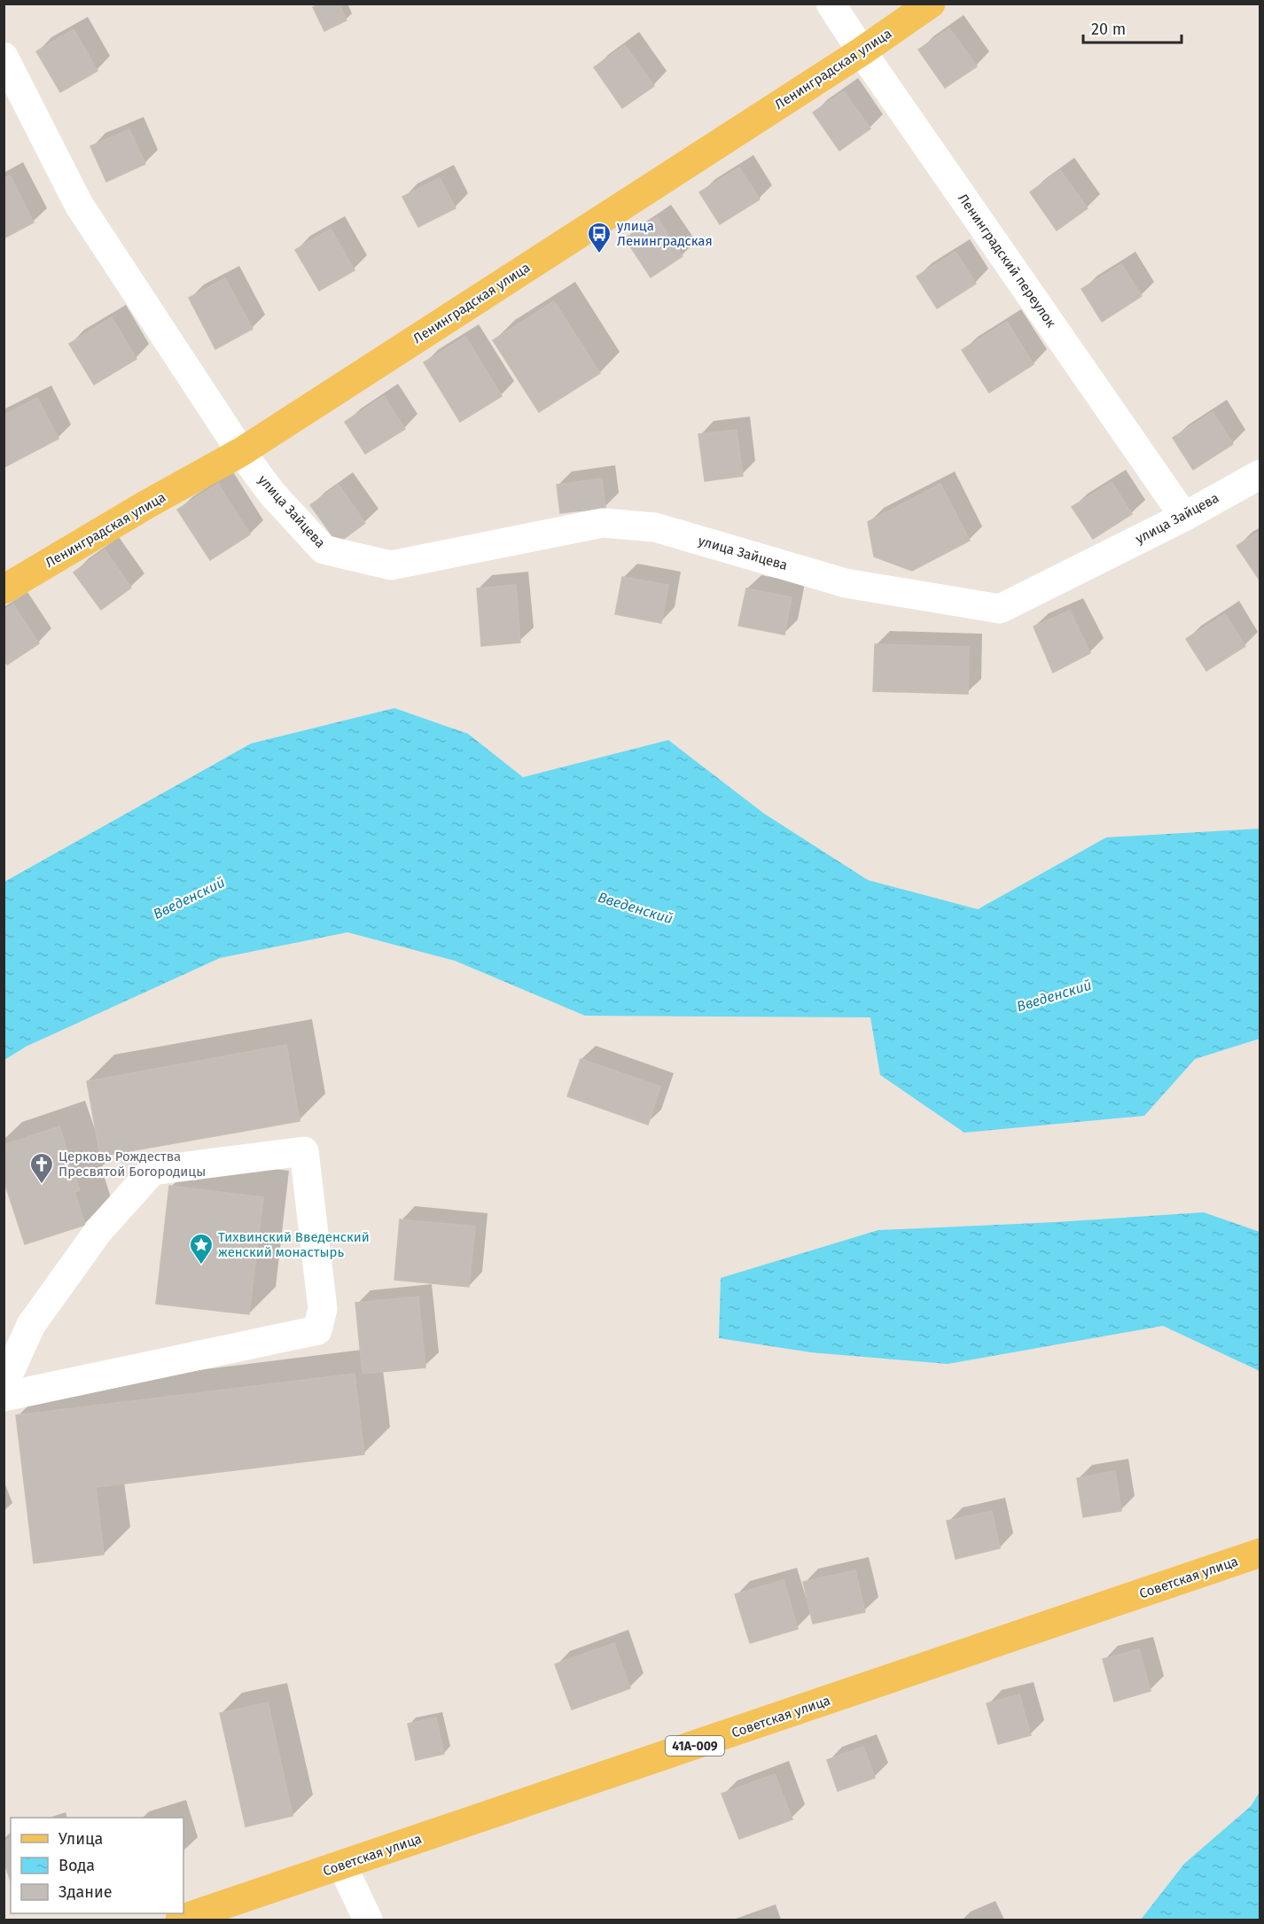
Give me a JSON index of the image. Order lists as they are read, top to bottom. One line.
{"streets":{"main road":["Ленинградская улица","Советская улица","41А-009"],"street":["Ленинградский переулок","улица Зайцева"]},"crossings":[["Ленинградская улица","Ленинградский переулок"],["Ленинградская улица","улица Зайцева"],["Ленинградский переулок","улица Зайцева"]],"water":["Введенский"],"places":{"bus stop":["улица Ленинградская"],"church":["Церковь Рождества Пресвятой Богородицы"],"place":["Тихвинский Введенский женский монастырь"]},"legend":["Улица","Вода","Здание"],"scale_bar":"20 m"}
